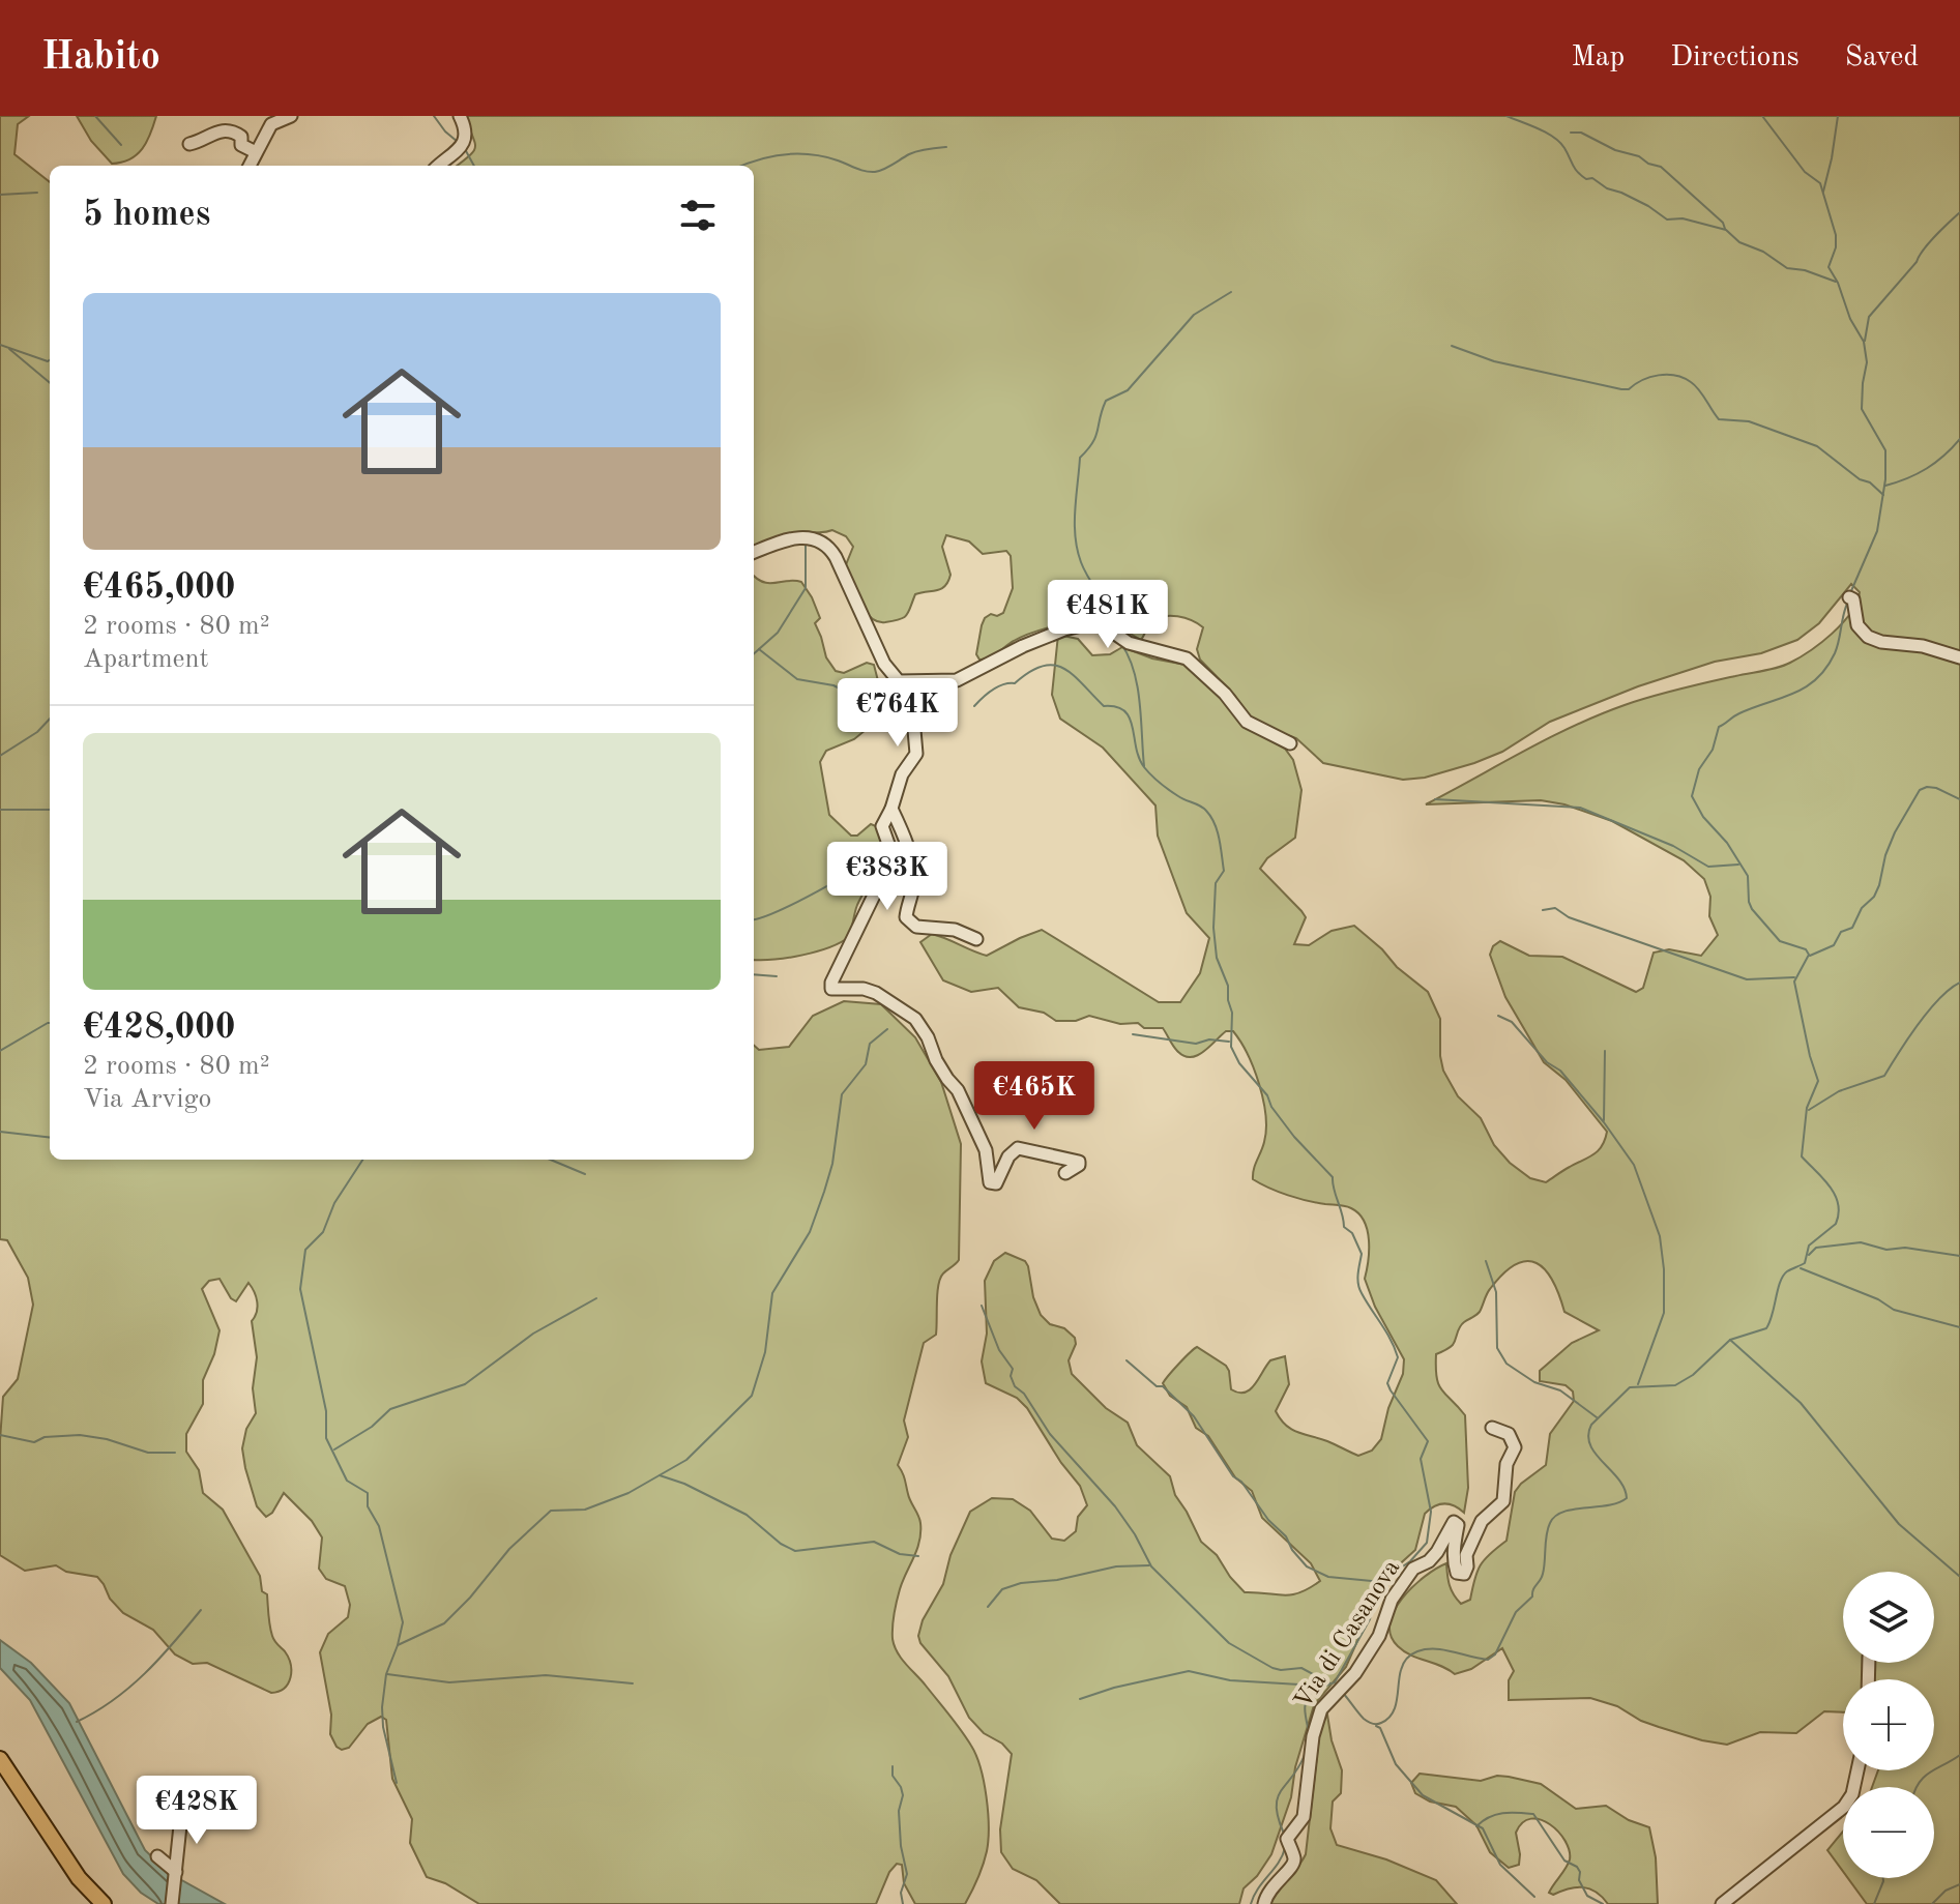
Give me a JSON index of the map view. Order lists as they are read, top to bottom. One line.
{"streets":{"street":["Via di Casanova"]},"page":{"header":"Habito","nav":["Map","Directions","Saved"],"heading":"5 homes","list":[{"name":"€465,000","note":"2 rooms · 80 m² · Apartment"},{"name":"€428,000","note":"2 rooms · 80 m² · Via Arvigo"}],"price":["€481K","€764K","€383K","€465K","€428K"],"map_buttons":["+","−"]}}
